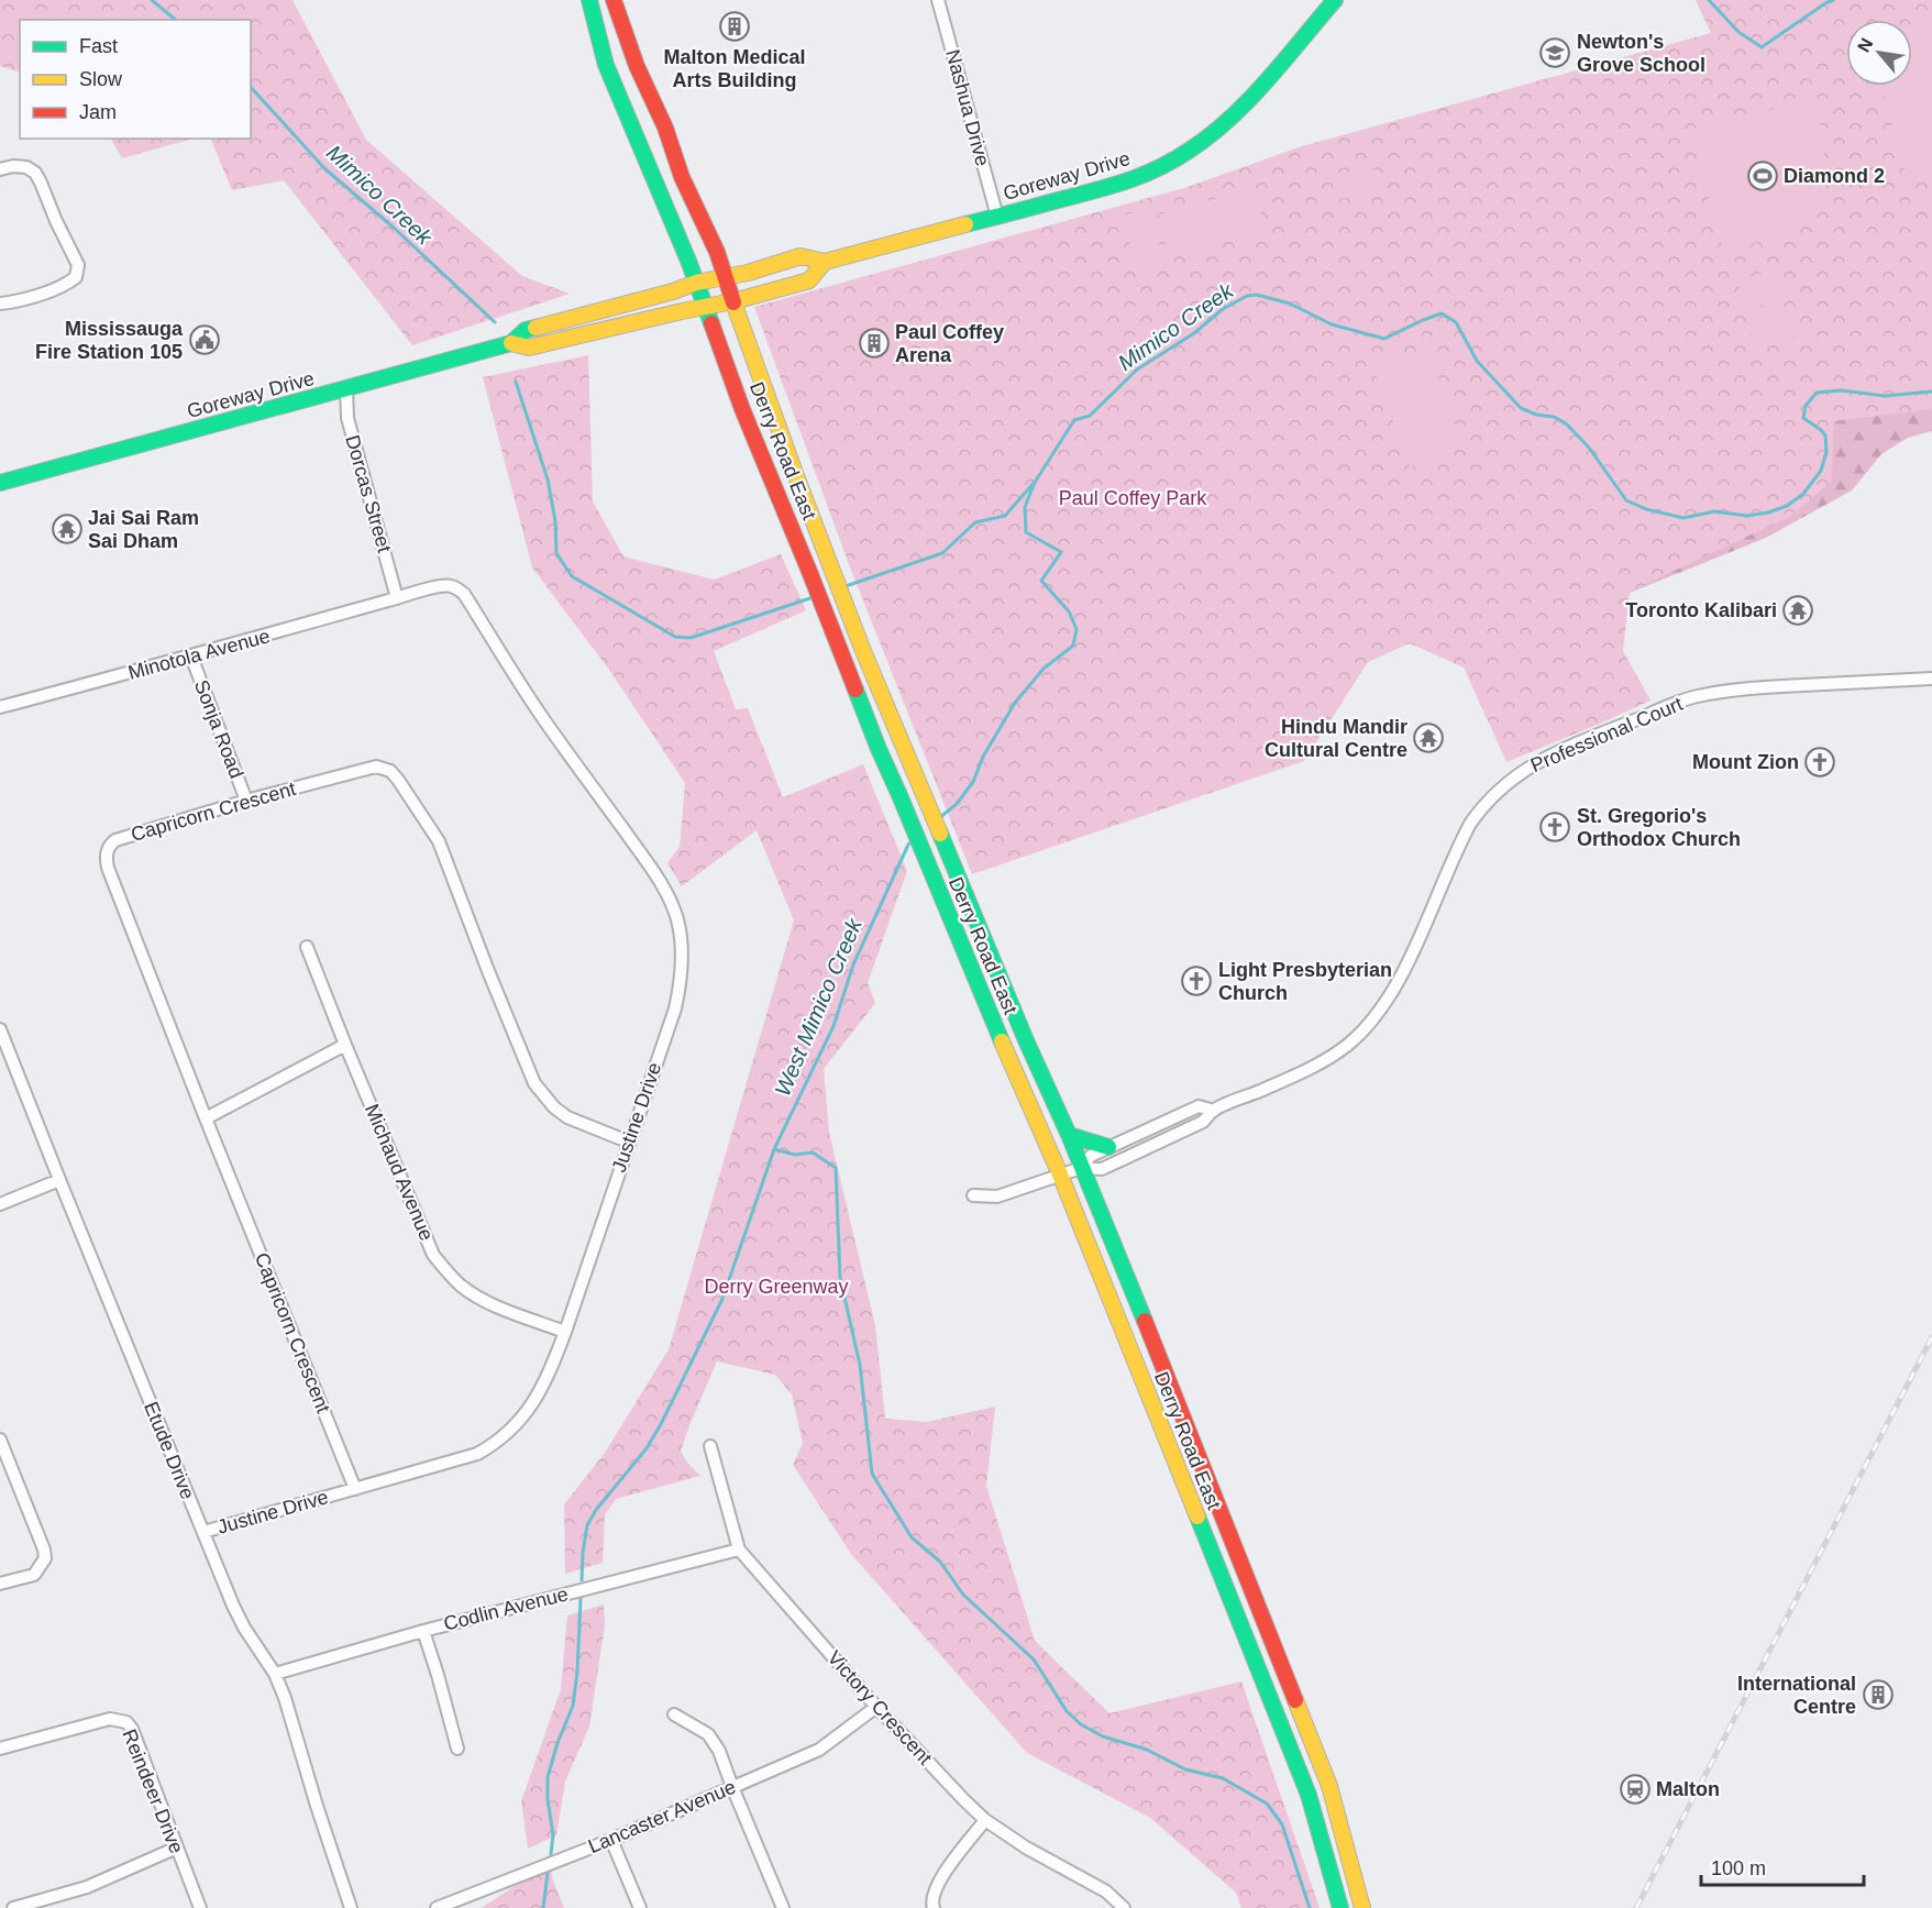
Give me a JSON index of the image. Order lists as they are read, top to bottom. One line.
{"streets":{"main road":["Goreway Drive","Derry Road East"],"street":["Nashua Drive","Dorcas Street","Minotola Avenue","Sonja Road","Professional Court","Capricorn Crescent","Justine Drive","Michaud Avenue","Etude Drive","Codlin Avenue","Victory Crescent","Reindeer Drive","Lancaster Avenue"]},"crossings":[["Nashua Drive","Goreway Drive"],["Goreway Drive","Derry Road East"],["Goreway Drive","Dorcas Street"],["Derry Road East","Professional Court"],["Dorcas Street","Minotola Avenue"],["Dorcas Street","Justine Drive"],["Minotola Avenue","Sonja Road"],["Minotola Avenue","Justine Drive"],["Sonja Road","Capricorn Crescent"],["Capricorn Crescent","Justine Drive"],["Justine Drive","Michaud Avenue"],["Justine Drive","Etude Drive"],["Etude Drive","Codlin Avenue"],["Codlin Avenue","Victory Crescent"],["Victory Crescent","Lancaster Avenue"]],"water":["Mimico Creek","West Mimico Creek"],"parks":["Paul Coffey Park","Derry Greenway"],"places":{"building":["Malton Medical Arts Building","Paul Coffey Arena","International Centre"],"school or university":["Newton's Grove School"],"sports":["Diamond 2"],"public building":["Mississauga Fire Station 105"],"temple":["Jai Sai Ram Sai Dham","Toronto Kalibari","Hindu Mandir Cultural Centre"],"church":["Mount Zion","St. Gregorio's Orthodox Church","Light Presbyterian Church"],"station":["Malton"]},"legend":["Fast","Slow","Jam"],"scale_bar":"100 m","north":"top left"}
